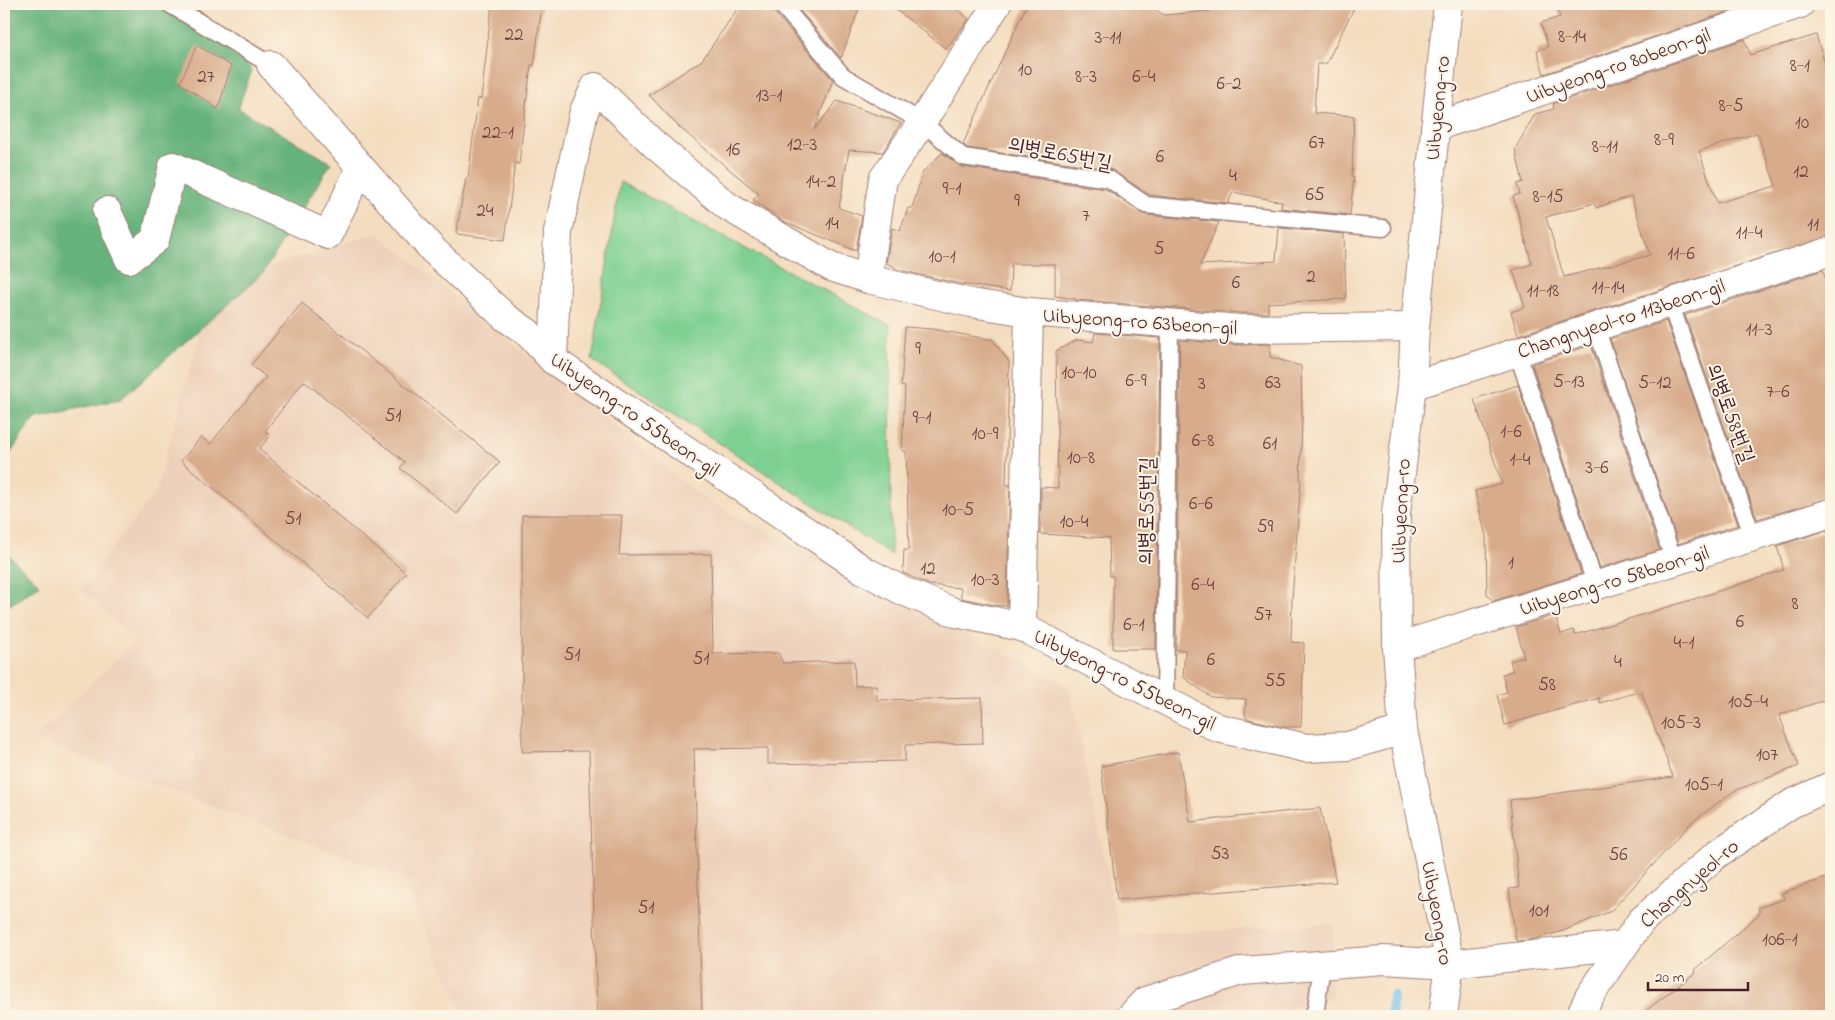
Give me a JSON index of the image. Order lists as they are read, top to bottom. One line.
{"streets":{"street":["Uibyeong-ro 80beon-gil","Uibyeong-ro","Changnyeol-ro 113beon-gil","Uibyeong-ro 63beon-gil","Uibyeong-ro 55beon-gil","Uibyeong-ro 58beon-gil","Changnyeol-ro"],"lane":["의병로65번길","의병로58번길","의병로55번길"]},"crossings":[["Uibyeong-ro 80beon-gil","Uibyeong-ro"],["Uibyeong-ro","Changnyeol-ro 113beon-gil"],["Uibyeong-ro","Uibyeong-ro 63beon-gil"],["Uibyeong-ro","Uibyeong-ro 55beon-gil"],["Uibyeong-ro","Uibyeong-ro 58beon-gil"],["Changnyeol-ro 113beon-gil","의병로58번길"],["Uibyeong-ro 63beon-gil","Uibyeong-ro 55beon-gil"],["Uibyeong-ro 63beon-gil","의병로55번길"],["의병로58번길","Uibyeong-ro 58beon-gil"],["Uibyeong-ro 55beon-gil","의병로55번길"]],"house_numbers":["22","8-14","3-11","8-1","10","27","8-3","6-4","6-2","13-1","8-5","10","22-1","8-9","67","12-3","8-11","16","6","12","4","14-2","9-1","65","8-15","9","24","7","14","11","11-4","5","11-6","10-1","2","6","11-14","11-18","11-3","9","10-10","6-9","5-13","63","5-12","3","7-6","51","9-1","1-6","10-9","6-8","61","10-8","1-4","3-6","6-6","10-5","51","10-4","59","1","12","10-3","6-4","8","57","6","6-1","4-1","51","51","6","4","55","58","105-4","105-3","107","105-1","53","56","51","101","106-1"],"scale_bar":"20 m"}
